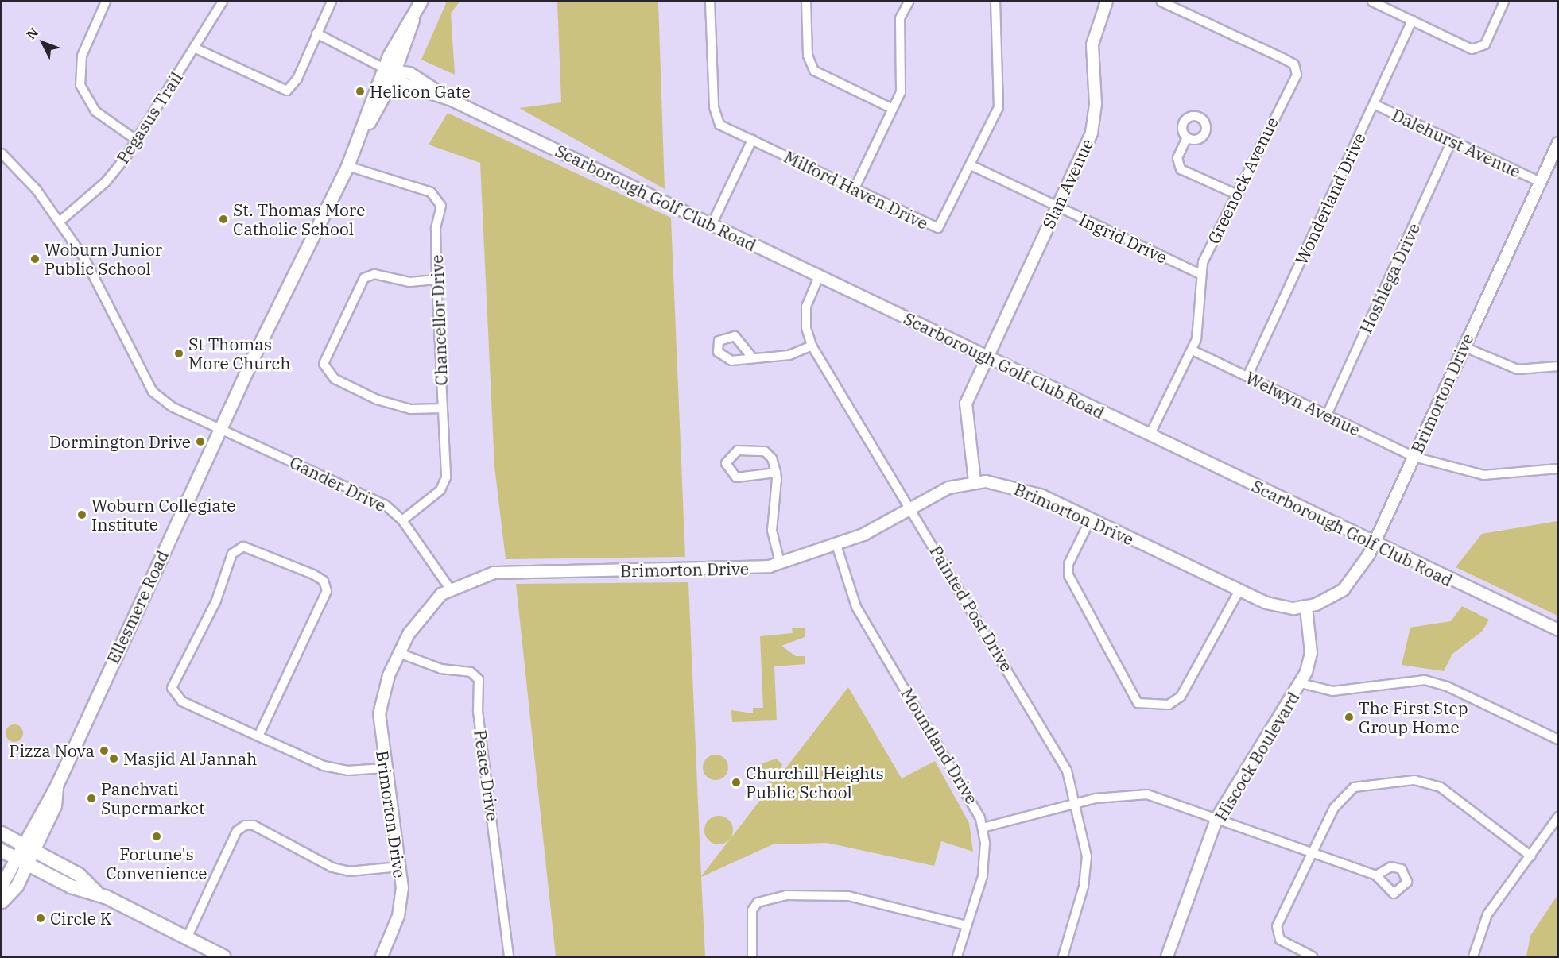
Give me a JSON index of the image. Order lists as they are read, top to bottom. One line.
{"streets":{"main road":["Ellesmere Road"],"street":["Pegasus Trail","Dalehurst Avenue","Greenock Avenue","Slan Avenue","Milford Haven Drive","Scarborough Golf Club Road","Wonderland Drive","Ingrid Drive","Hoshlega Drive","Chancellor Drive","Brimorton Drive","Welwyn Avenue","Gander Drive","Painted Post Drive","Mountland Drive","Hiscock Boulevard","Peace Drive"]},"crossings":[["Dalehurst Avenue","Wonderland Drive"],["Dalehurst Avenue","Hoshlega Drive"],["Dalehurst Avenue","Brimorton Drive"],["Greenock Avenue","Scarborough Golf Club Road"],["Greenock Avenue","Ingrid Drive"],["Greenock Avenue","Welwyn Avenue"],["Slan Avenue","Scarborough Golf Club Road"],["Slan Avenue","Ingrid Drive"],["Slan Avenue","Brimorton Drive"],["Milford Haven Drive","Ingrid Drive"],["Scarborough Golf Club Road","Brimorton Drive"],["Scarborough Golf Club Road","Ellesmere Road"],["Scarborough Golf Club Road","Painted Post Drive"],["Wonderland Drive","Welwyn Avenue"],["Hoshlega Drive","Welwyn Avenue"],["Chancellor Drive","Gander Drive"],["Chancellor Drive","Ellesmere Road"],["Brimorton Drive","Welwyn Avenue"],["Brimorton Drive","Gander Drive"],["Brimorton Drive","Painted Post Drive"],["Brimorton Drive","Mountland Drive"],["Brimorton Drive","Hiscock Boulevard"],["Brimorton Drive","Peace Drive"],["Gander Drive","Ellesmere Road"]],"places":["Helicon Gate","St. Thomas More Catholic School","Woburn Junior Public School","St Thomas More Church","Dormington Drive","Woburn Collegiate Institute","The First Step Group Home","Pizza Nova","Masjid Al Jannah","Churchill Heights Public School","Panchvati Supermarket","Fortune's Convenience","Circle K"],"north":"top left"}
